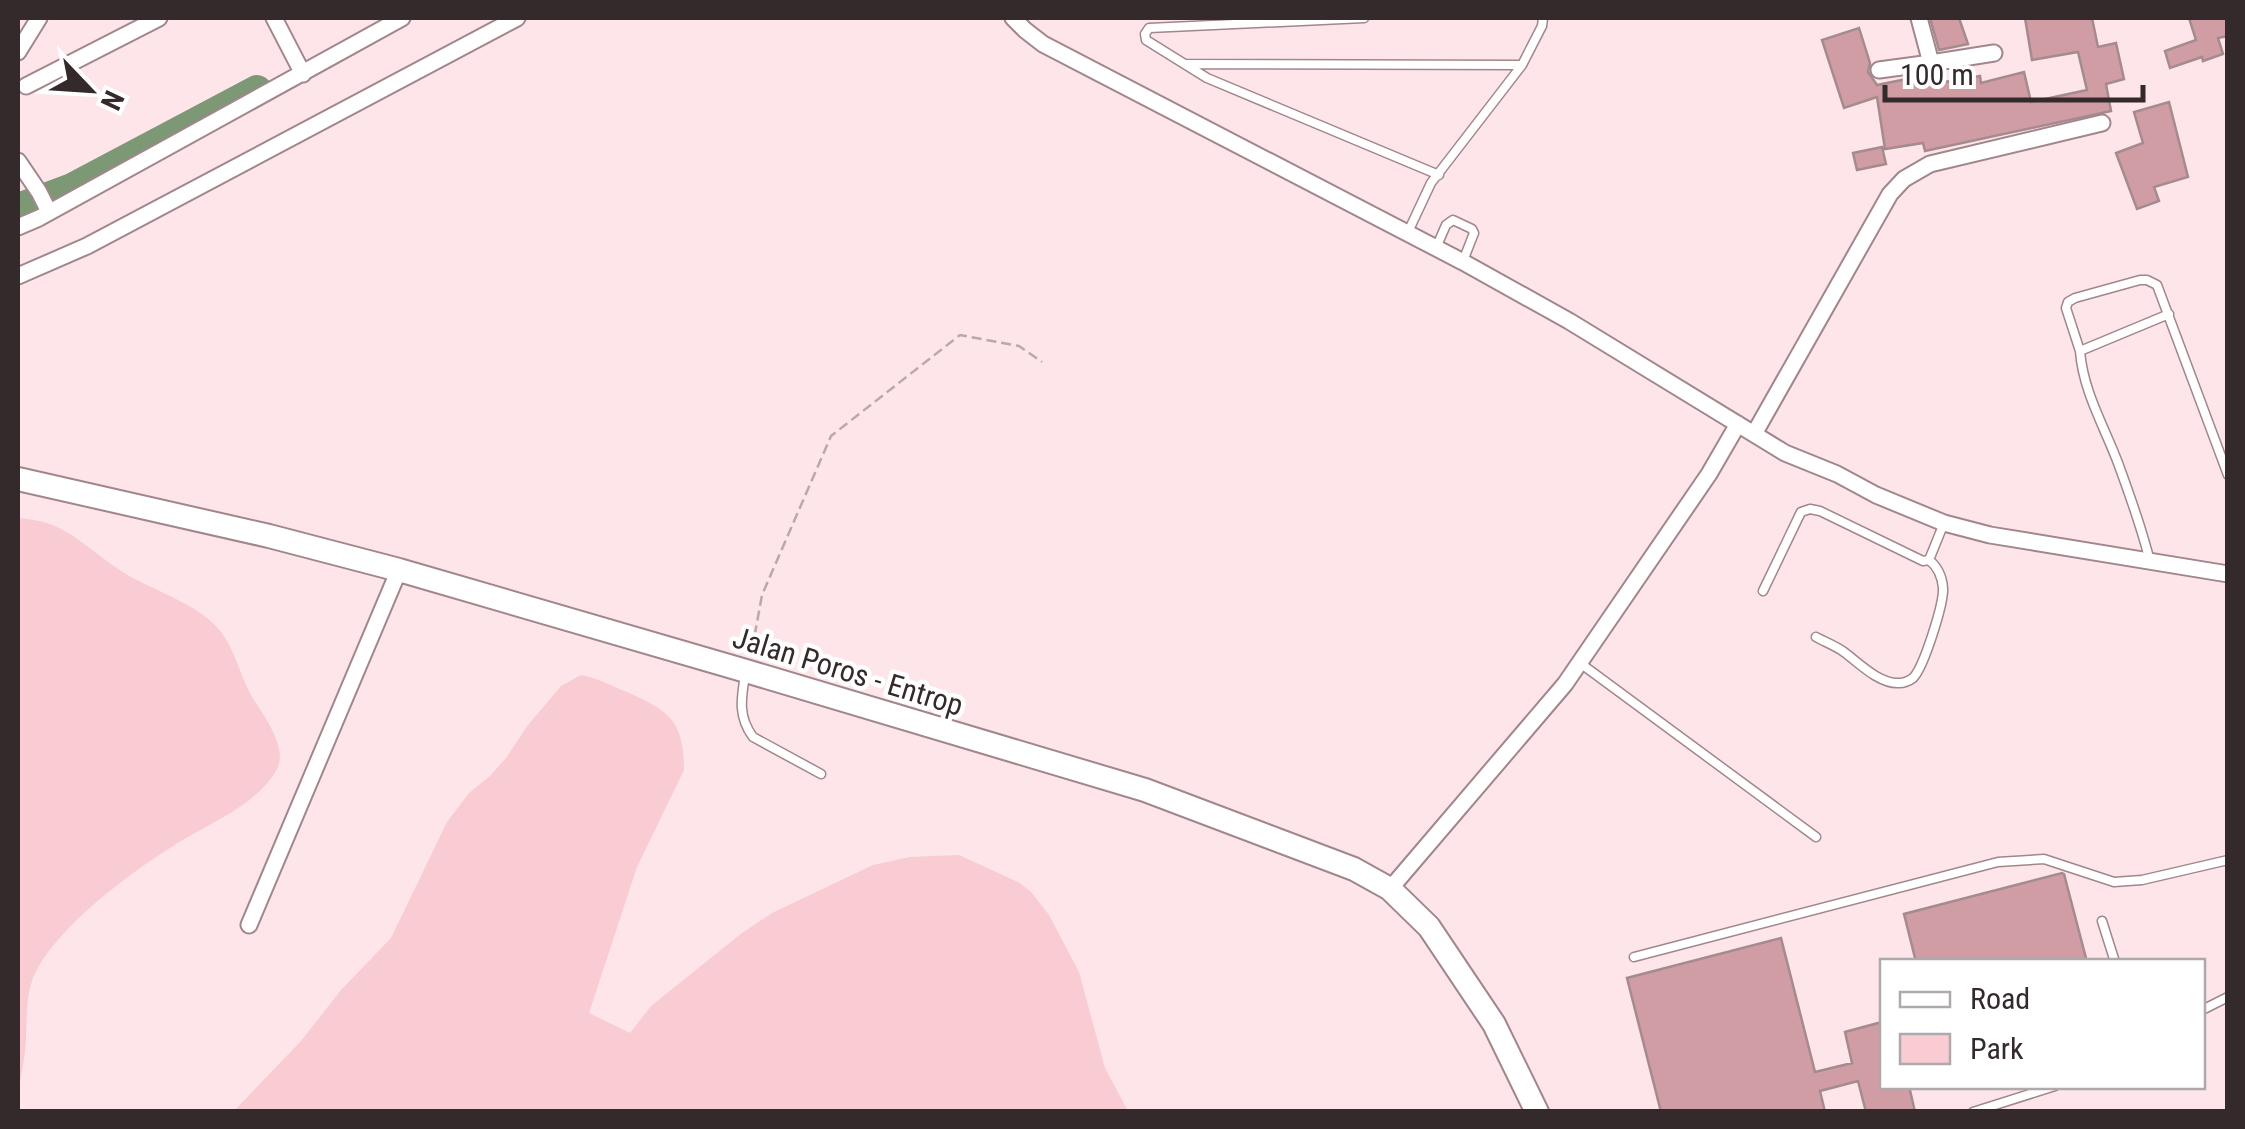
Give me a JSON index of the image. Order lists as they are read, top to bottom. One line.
{"streets":{"main road":["Jalan Poros - Entrop"]},"legend":["Road","Park"],"scale_bar":"100 m","north":"bottom right"}
